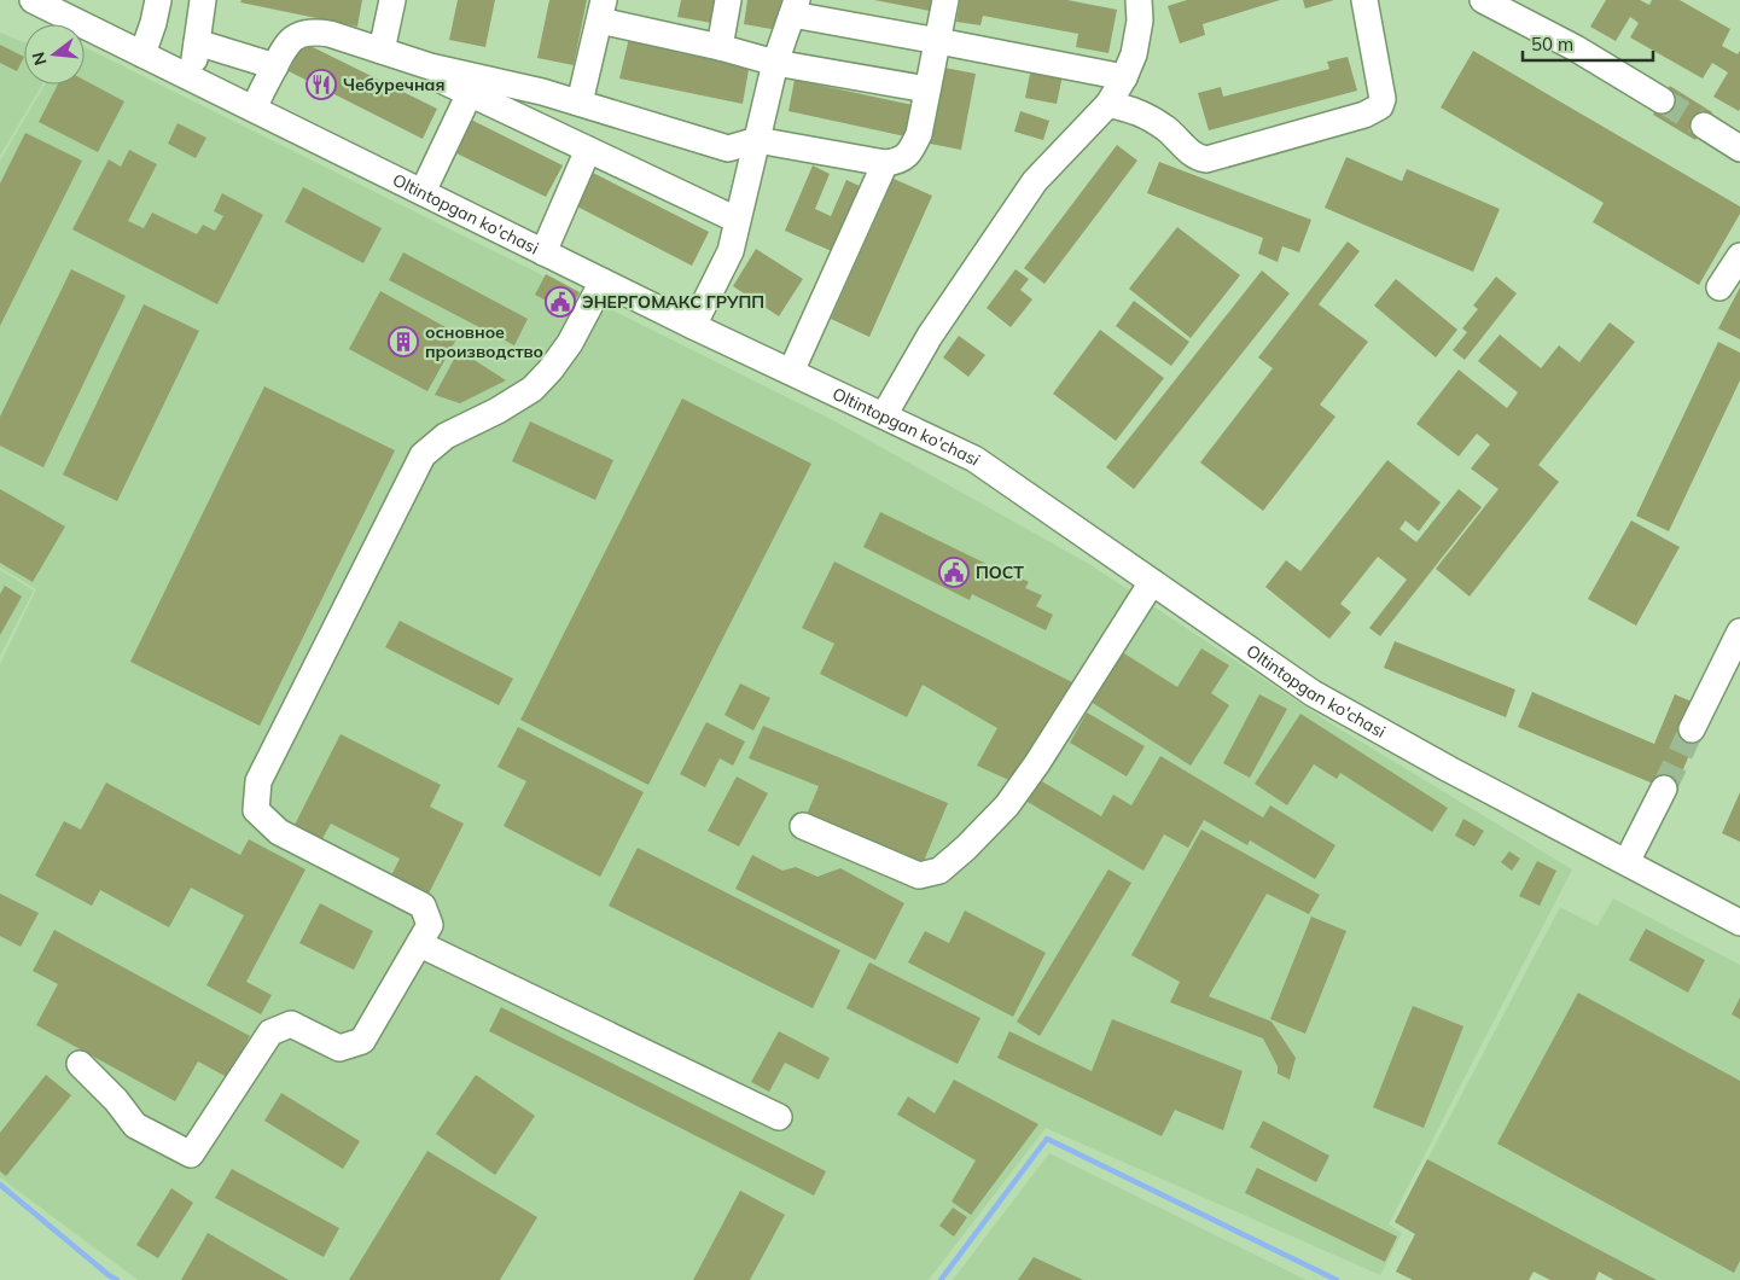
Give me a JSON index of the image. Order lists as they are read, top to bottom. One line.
{"streets":{"street":["Oltintopgan ko'chasi"]},"places":{"restaurant":["Чебуречная"],"public building":["ЭНЕРГОМАКС ГРУПП","ПОСТ"],"building":["основное производство"]},"scale_bar":"50 m","north":"left"}
